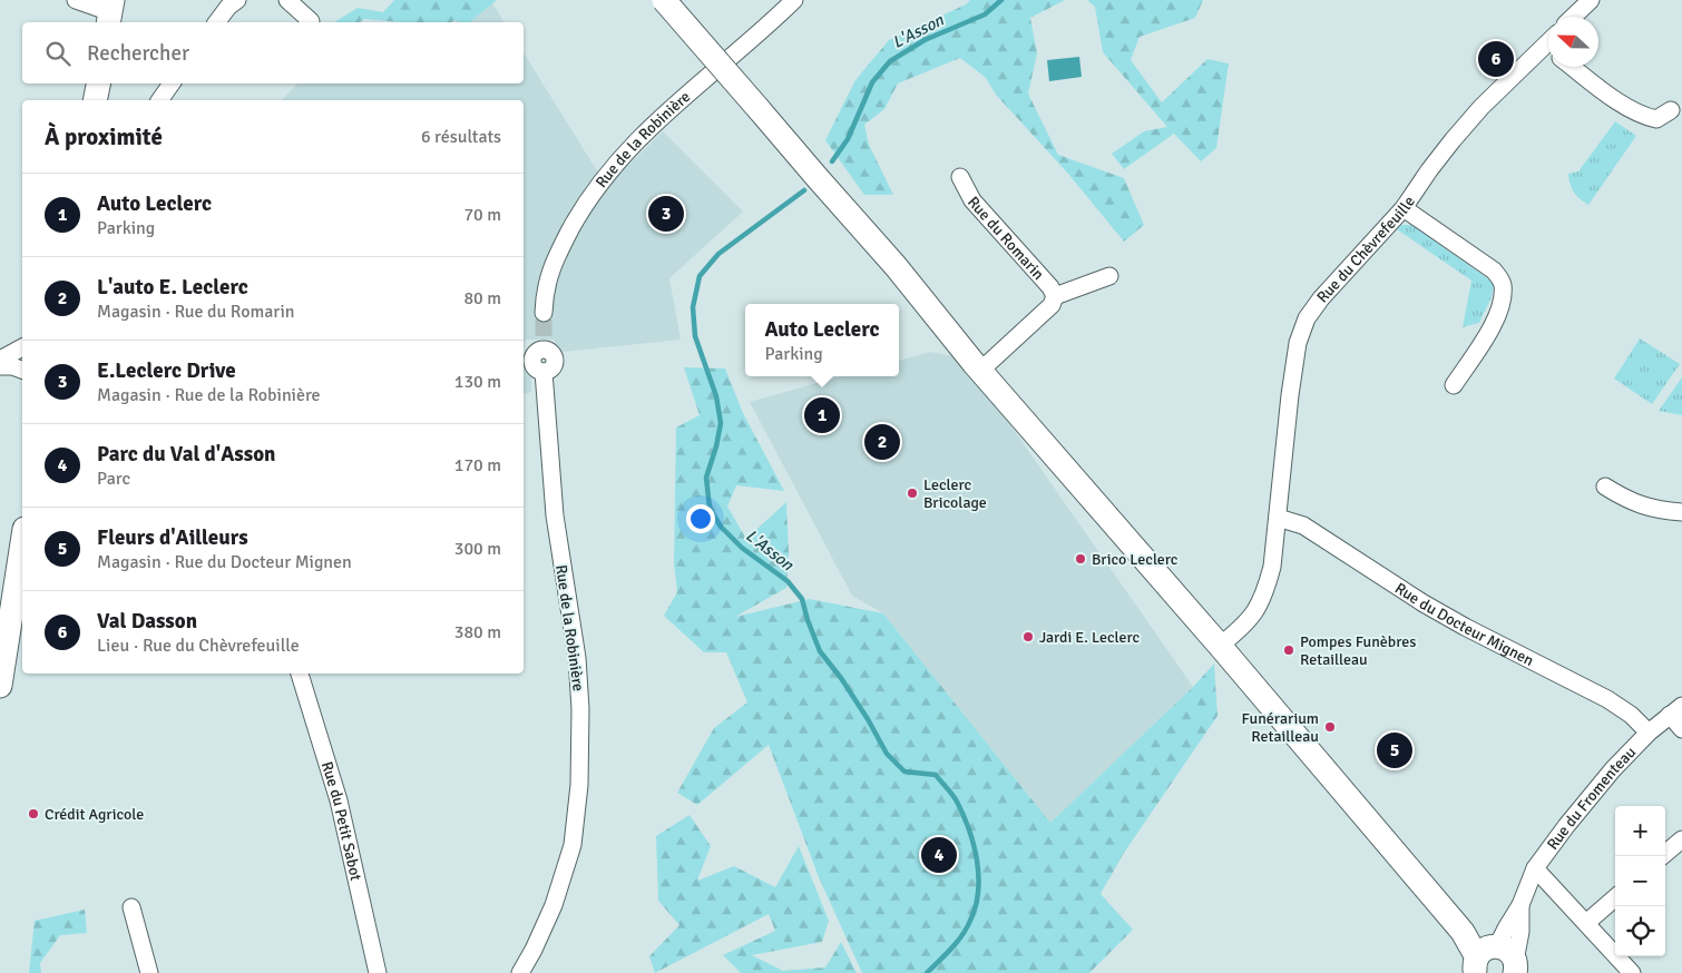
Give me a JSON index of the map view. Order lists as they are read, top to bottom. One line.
{"streets":{"street":["Rue de la Robinière","Rue du Romarin","Rue du Chèvrefeuille","Rue du Docteur Mignen","Rue du Fromenteau","Rue du Petit Sabot"]},"crossings":[["Rue du Chèvrefeuille","Rue du Docteur Mignen"],["Rue du Docteur Mignen","Rue du Fromenteau"]],"water":["L'Asson"],"places":["Leclerc Bricolage","Brico Leclerc","Jardi E. Leclerc","Pompes Funèbres Retailleau","Funérarium Retailleau","Crédit Agricole"],"north":"left","page":{"search":"Rechercher","pins":["6","3","1","2","5","4"],"heading":["À proximité","6 résultats"],"list":[{"mark":"1","name":"Auto Leclerc","note":"Parking","value":"70 m"},{"mark":"2","name":"L'auto E. Leclerc","note":"Magasin · Rue du Romarin","value":"80 m"},{"mark":"3","name":"E.Leclerc Drive","note":"Magasin · Rue de la Robinière","value":"130 m"},{"mark":"4","name":"Parc du Val d'Asson","note":"Parc","value":"170 m"},{"mark":"5","name":"Fleurs d'Ailleurs","note":"Magasin · Rue du Docteur Mignen","value":"300 m"},{"mark":"6","name":"Val Dasson","note":"Lieu · Rue du Chèvrefeuille","value":"380 m"}],"popup":["Auto Leclerc","Parking"],"map_buttons":["+","−"]}}
